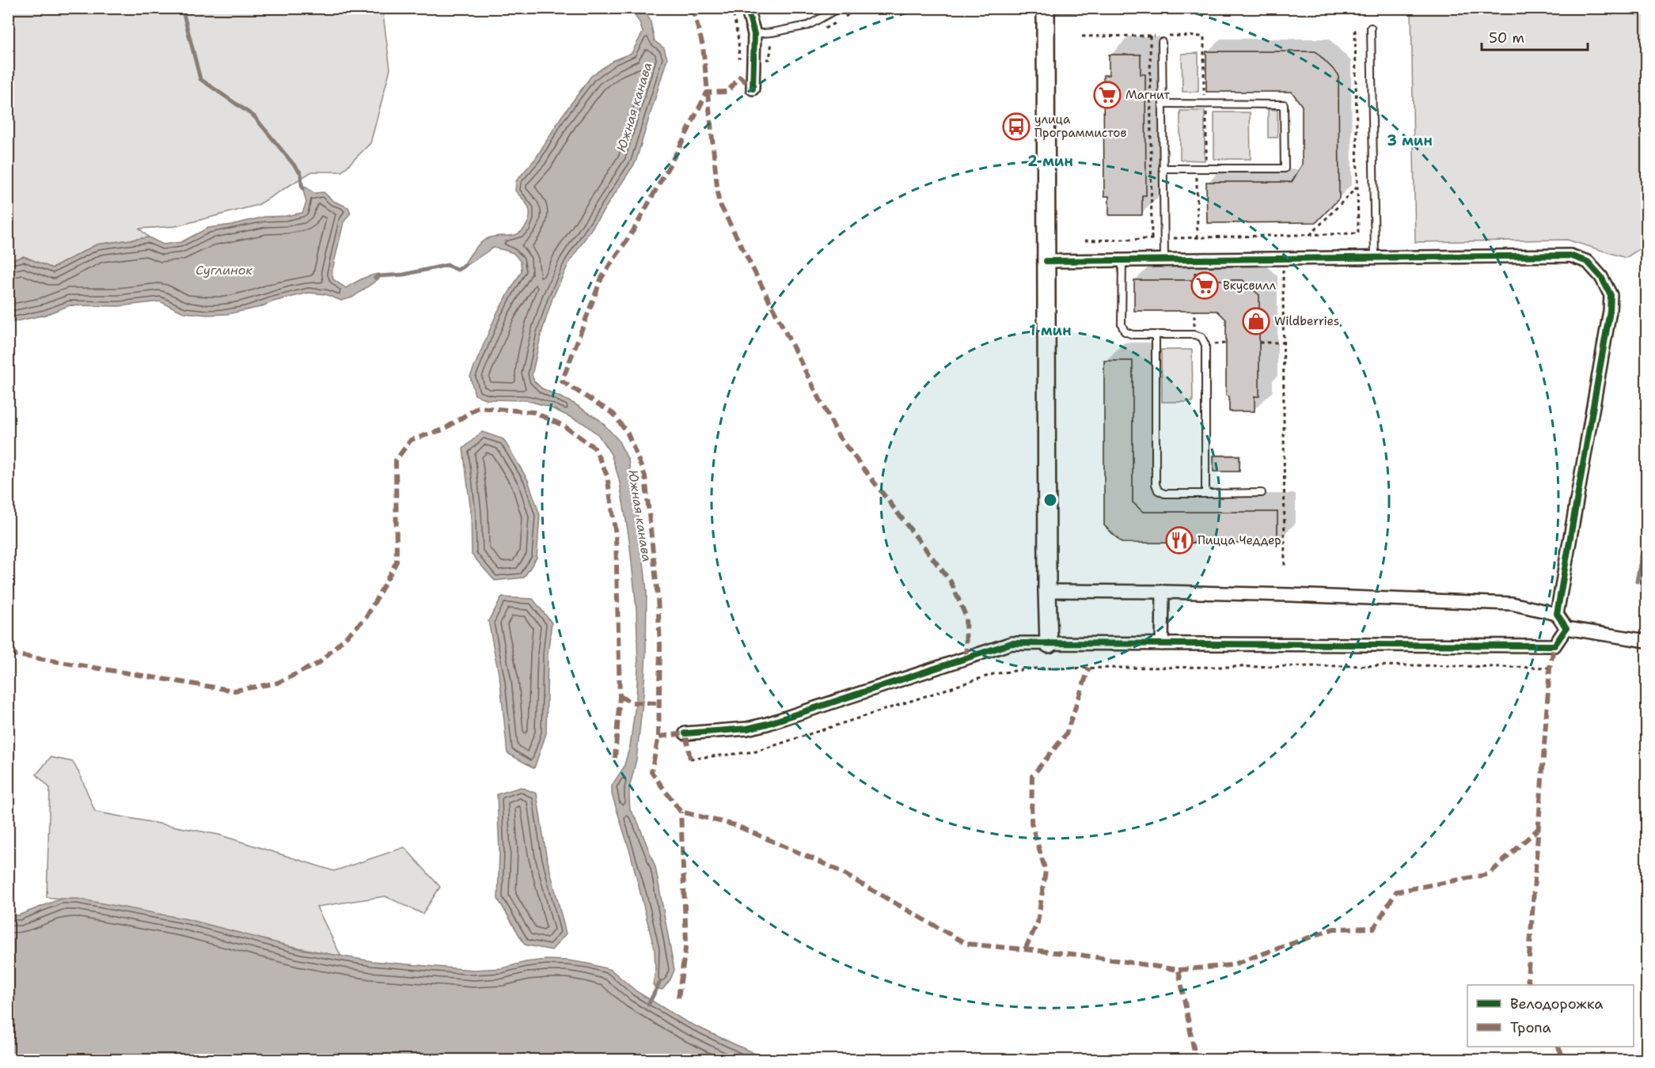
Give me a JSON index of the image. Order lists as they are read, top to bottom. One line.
{"water":["Южная канава","Суглинок"],"places":{"supermarket":["Магнит","Вкусвилл"],"bus stop":["улица Программистов"],"shop":["Wildberries"],"restaurant":["Пицца Чеддер"]},"legend":["Велодорожка","Тропа"],"scale_bar":"50 m","rings":["3 мин","2 мин","1 мин"]}
